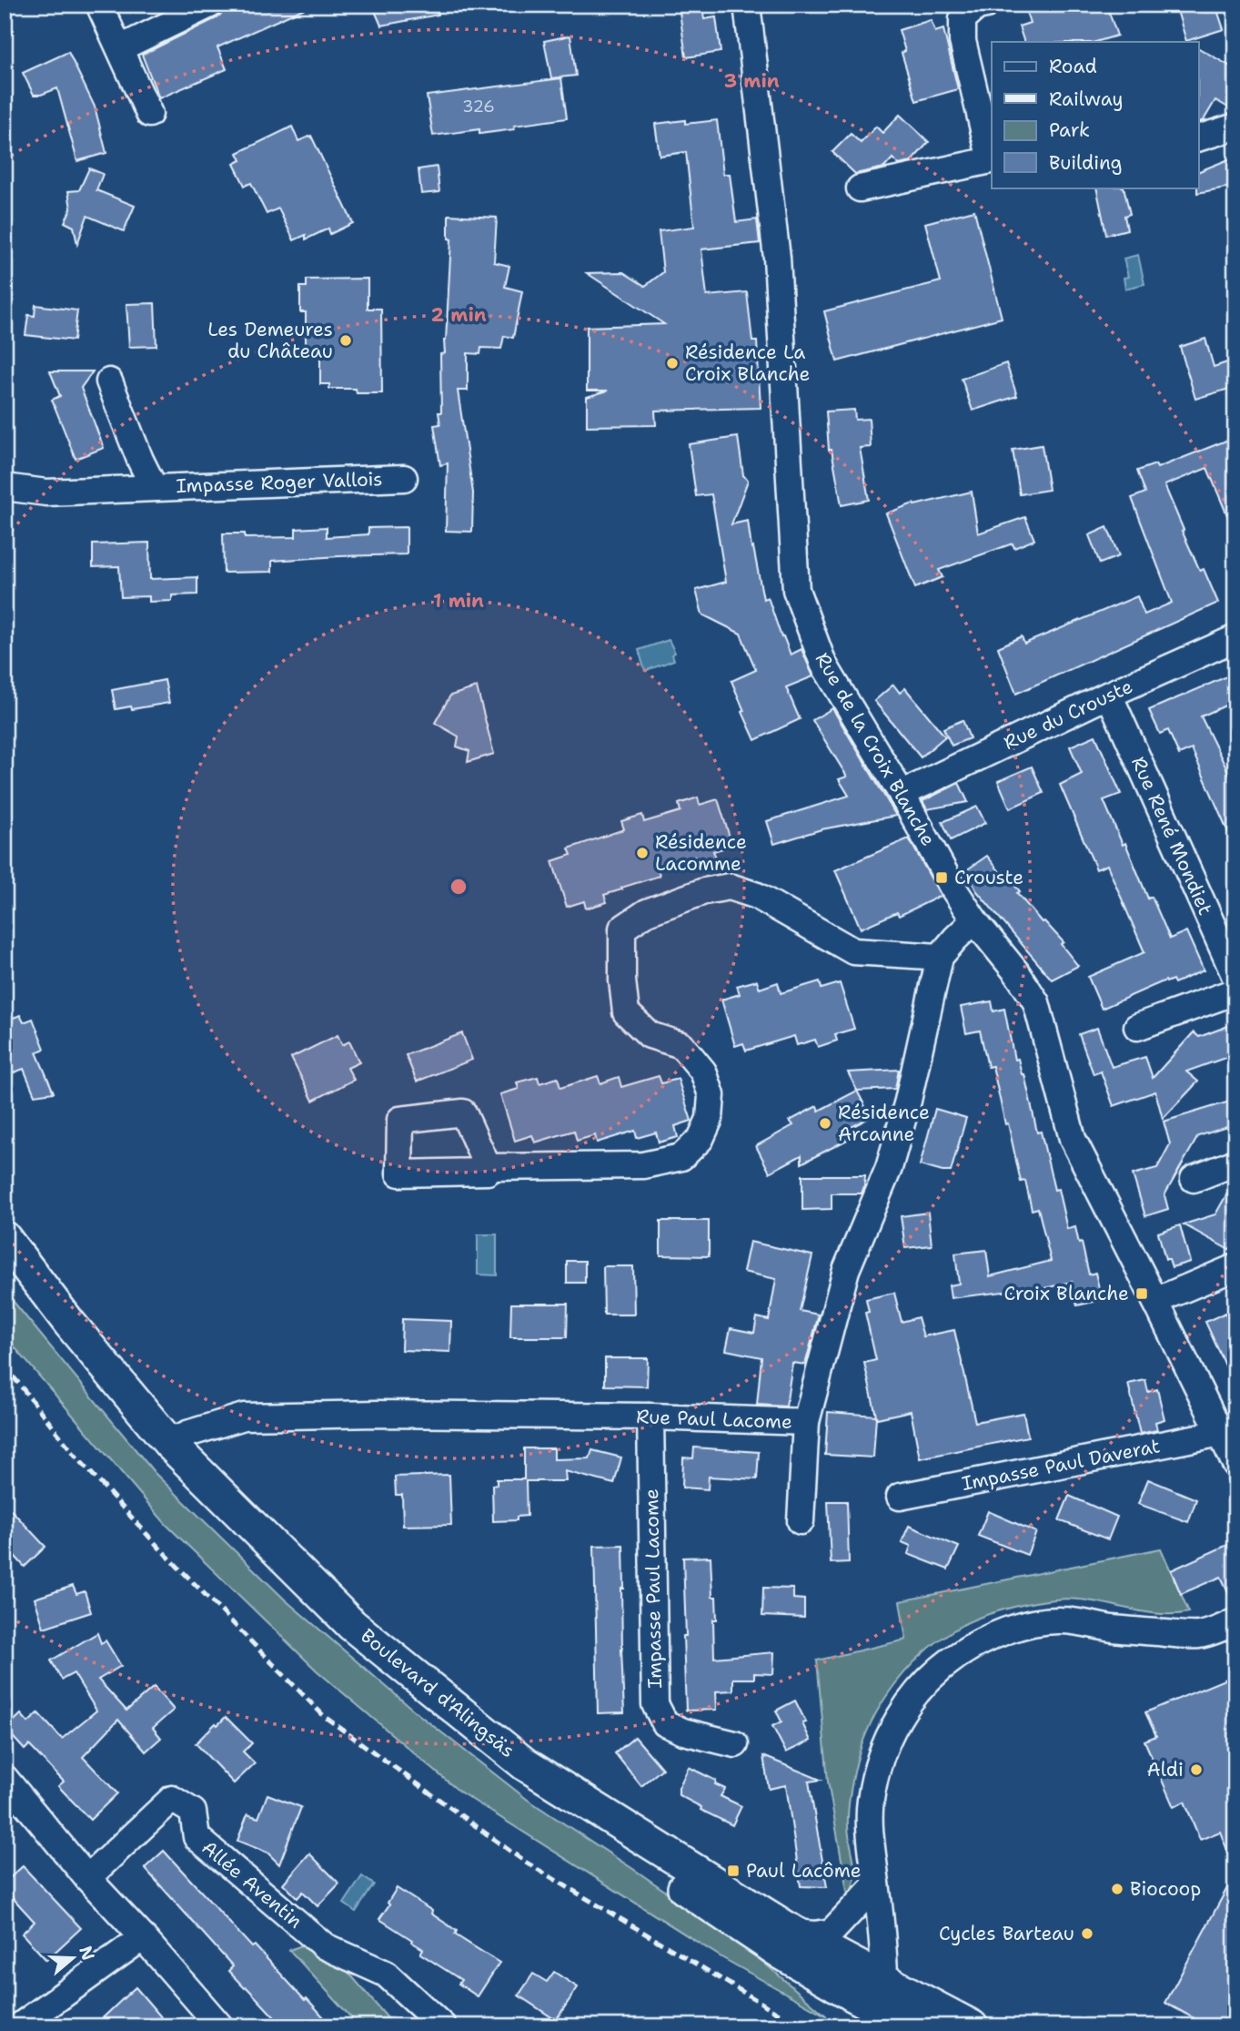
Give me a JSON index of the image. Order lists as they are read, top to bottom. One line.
{"streets":{"main road":["Boulevard d'Alingsäs"],"street":["Impasse Roger Vallois","Rue du Crouste","Rue de la Croix Blanche","Rue René Mondiet","Rue Paul Lacome","Impasse Paul Daverat","Impasse Paul Lacome","Allée Aventin"]},"crossings":[["Rue du Crouste","Rue de la Croix Blanche"],["Rue du Crouste","Rue René Mondiet"],["Rue de la Croix Blanche","Rue Paul Lacome"],["Rue de la Croix Blanche","Impasse Paul Daverat"],["Rue Paul Lacome","Impasse Paul Lacome"],["Rue Paul Lacome","Boulevard d'Alingsäs"]],"places":{"other":["Les Demeures du Château","Résidence La Croix Blanche","Résidence Lacomme","Résidence Arcanne","Aldi","Biocoop","Cycles Barteau"],"transit":["Crouste","Croix Blanche","Paul Lacôme"]},"house_numbers":["326"],"legend":["Road","Railway","Park","Building"],"north":"right","rings":["3 min","2 min","1 min"]}
